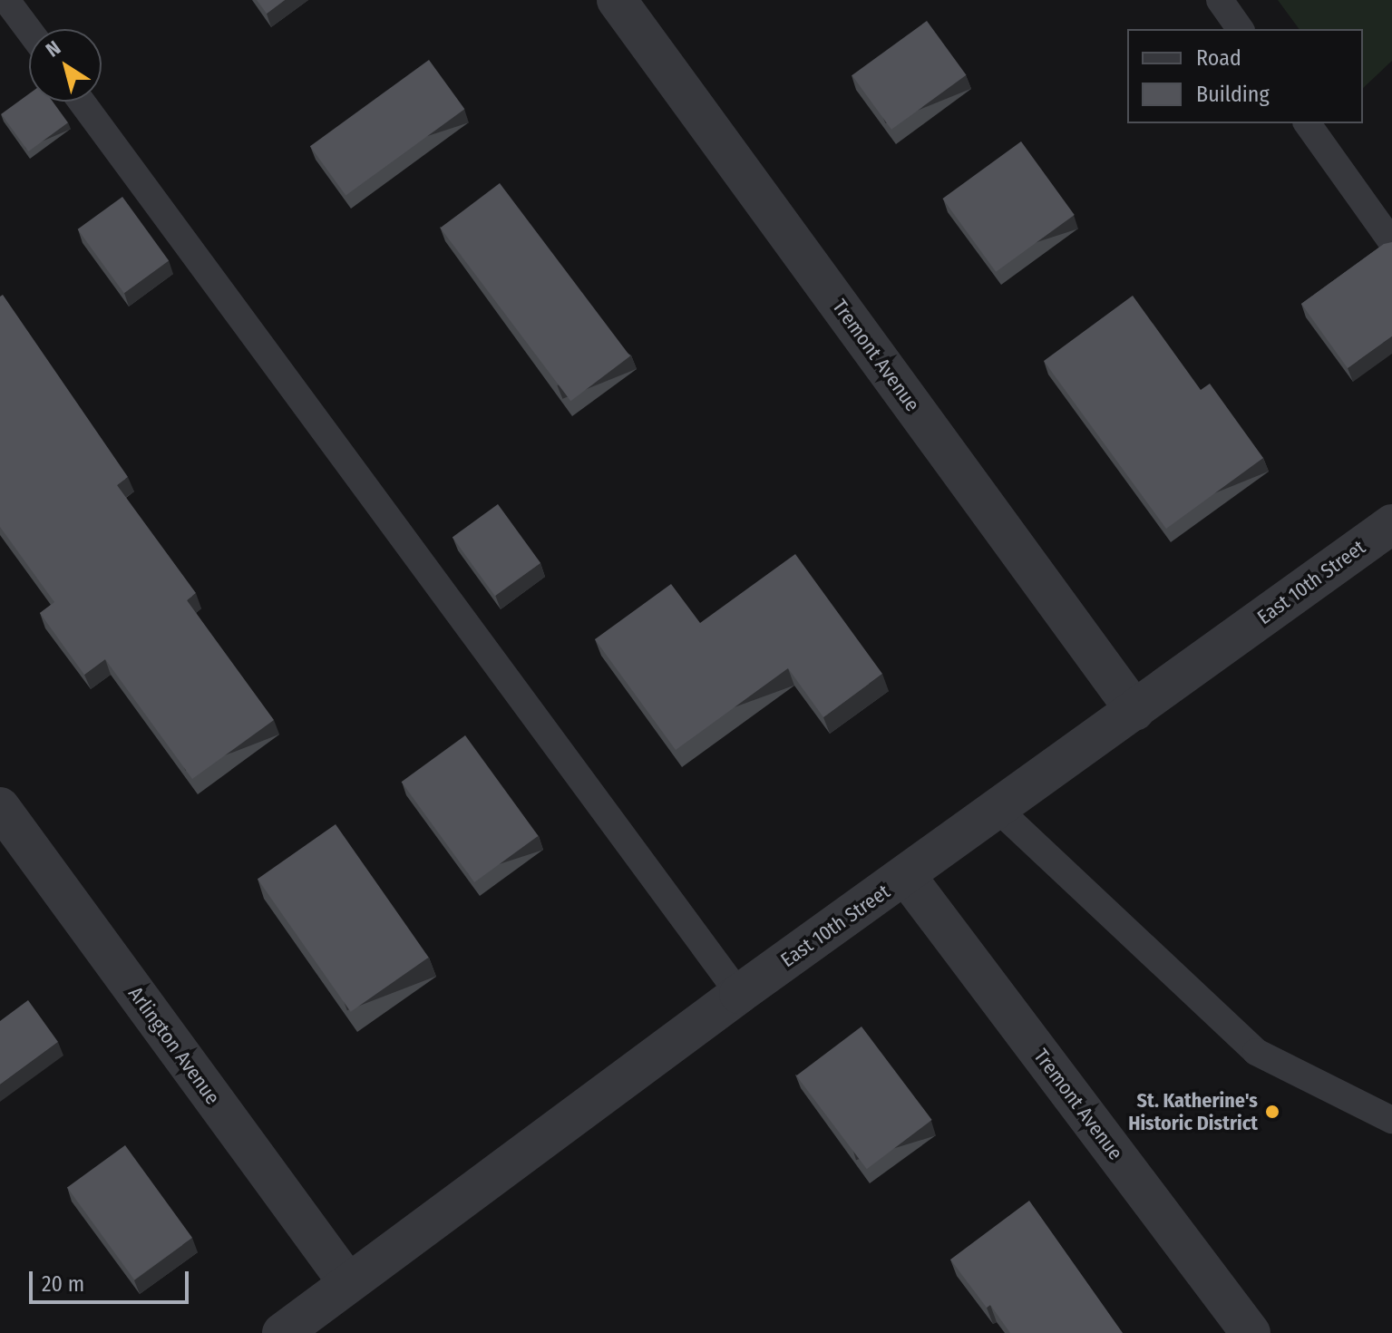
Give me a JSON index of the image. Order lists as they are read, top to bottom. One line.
{"streets":{"street":["Tremont Avenue","East 10th Street","Arlington Avenue"]},"crossings":[["Tremont Avenue","East 10th Street"],["East 10th Street","Arlington Avenue"]],"places":["St. Katherine's Historic District"],"legend":["Road","Building"],"scale_bar":"20 m","north":"top left"}
